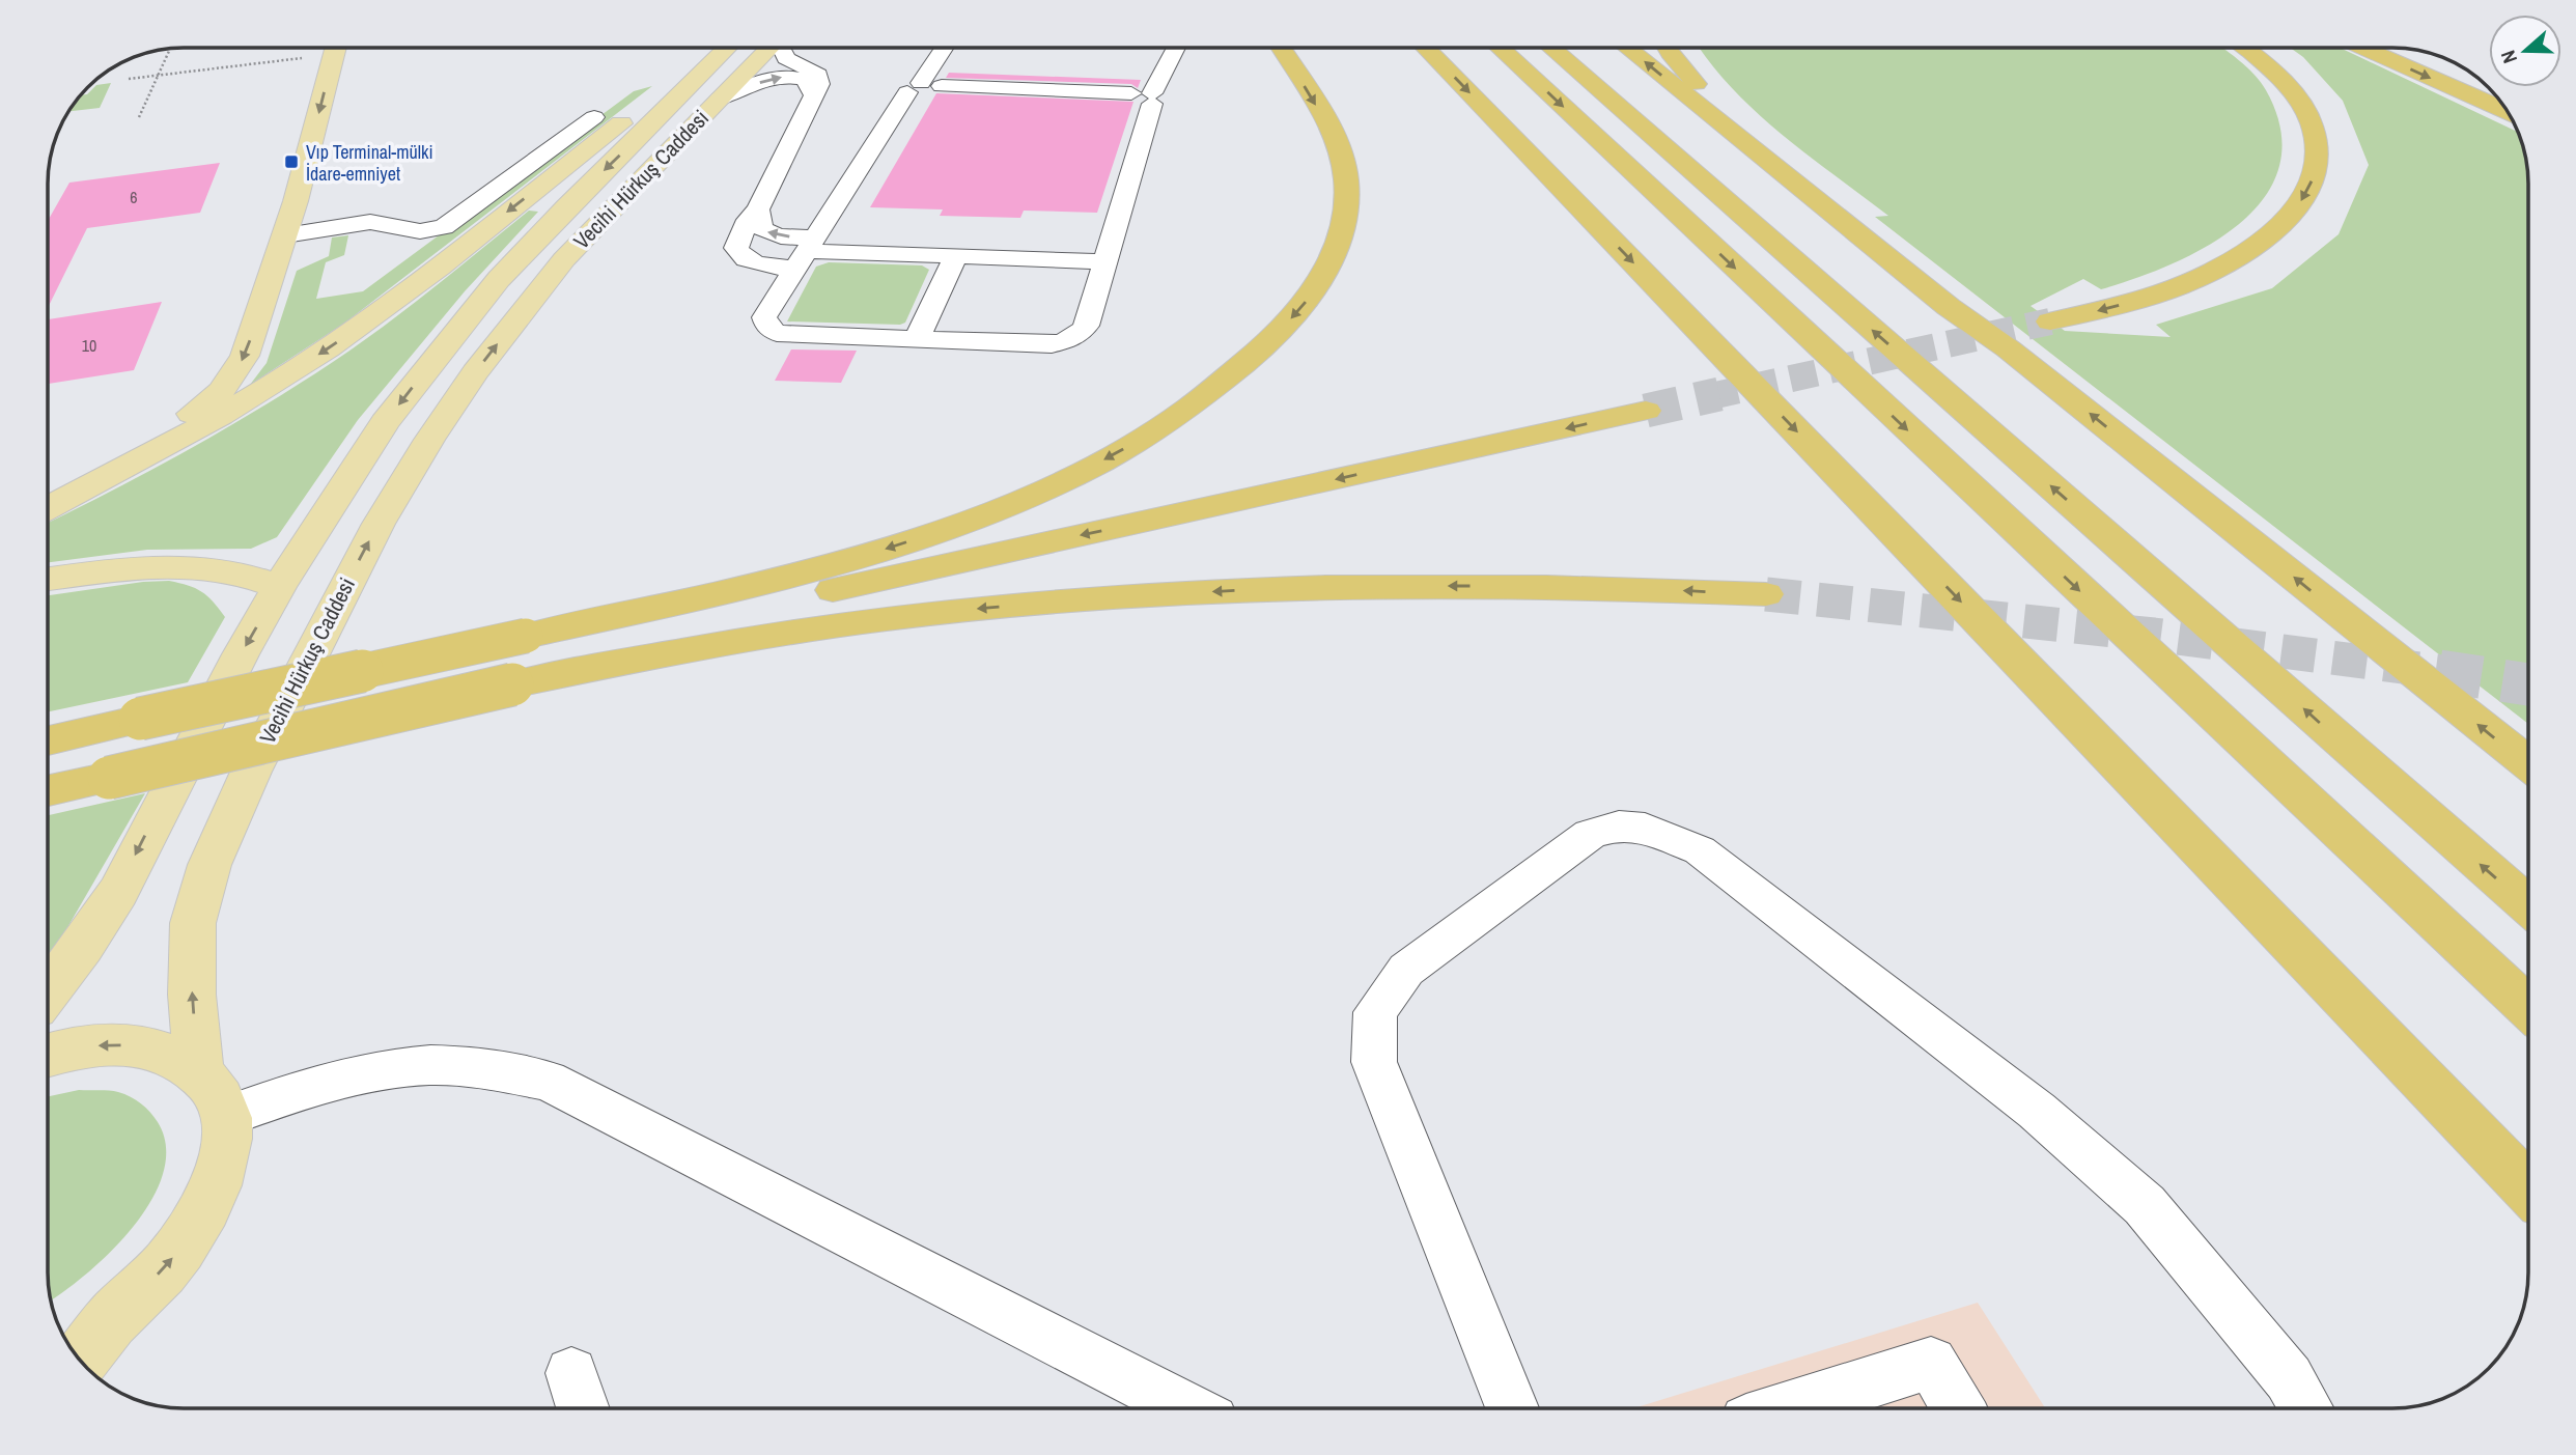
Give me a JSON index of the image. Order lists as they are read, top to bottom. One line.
{"streets":{"main road":["Vecihi Hürkuş Caddesi"]},"places":{"transit":["Vıp Terminal-mülki İdare-emniyet"]},"house_numbers":["6","10"],"north":"left"}
